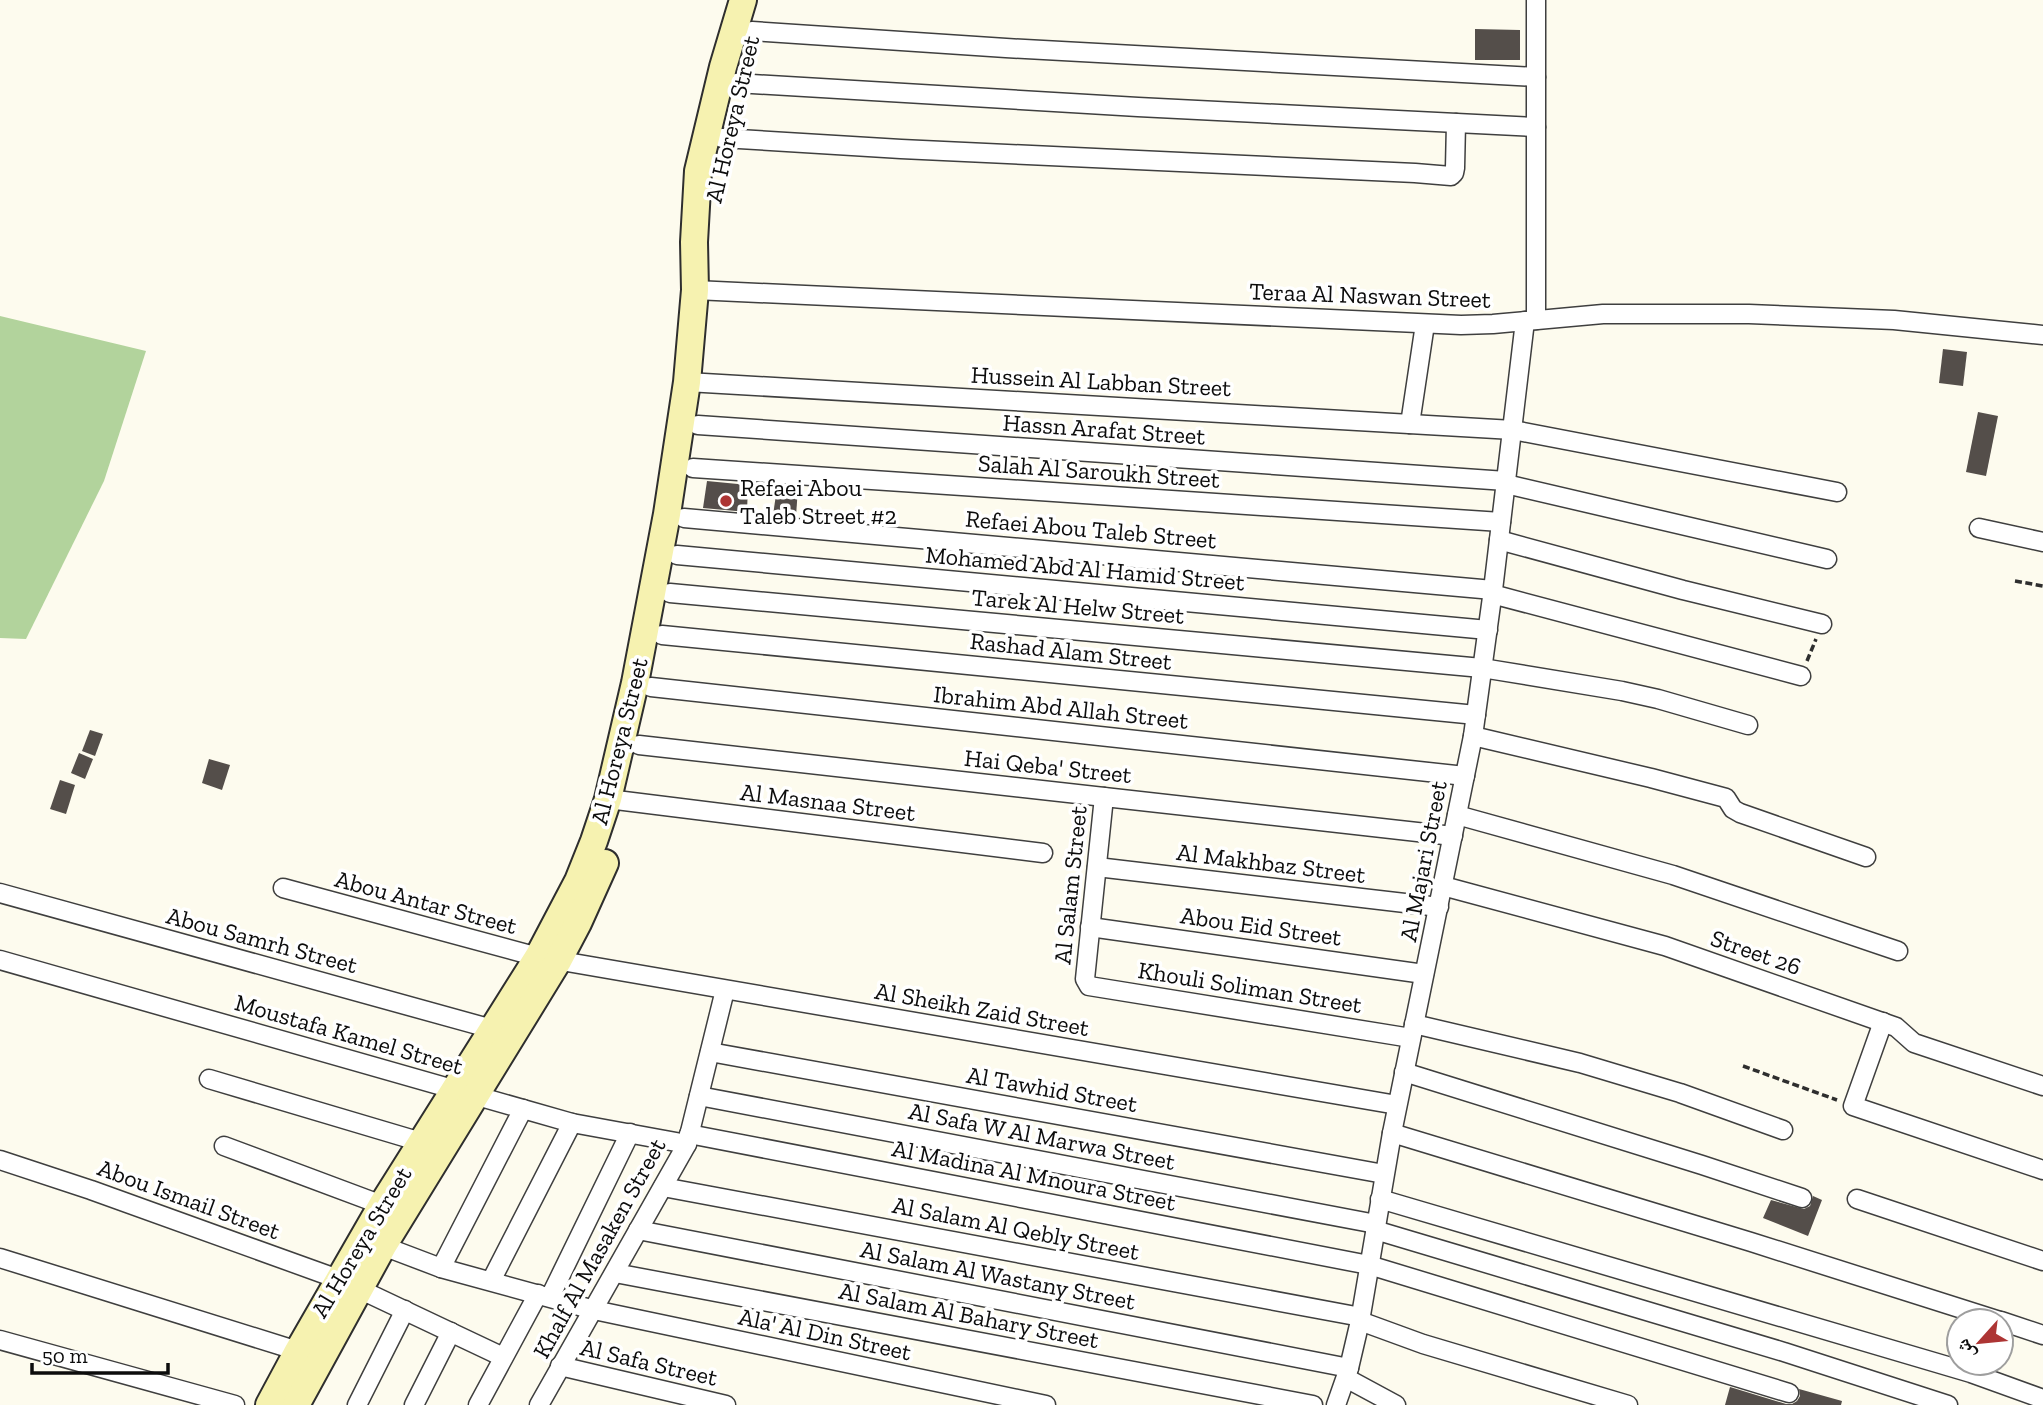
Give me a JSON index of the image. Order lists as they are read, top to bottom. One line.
{"streets":{"main road":["Al Horeya Street"],"street":["Teraa Al Naswan Street","Hussein Al Labban Street","Hassn Arafat Street","Salah Al Saroukh Street","Refaei Abou Taleb Street","Mohamed Abd Al Hamid Street","Tarek Al Helw Street","Rashad Alam Street","Ibrahim Abd Allah Street","Hai Qeba' Street","Al Masnaa Street","Al Majari Street","Al Makhbaz Street","Al Salam Street","Abou Antar Street","Abou Eid Street","Abou Samrh Street","Street 26","Khouli Soliman Street","Al Sheikh Zaid Street","Moustafa Kamel Street","Al Tawhid Street","Al Safa W Al Marwa Street","Al Madina Al Mnoura Street","Abou Ismail Street","Al Salam Al Qebly Street","Khalf Al Masaken Street","Al Salam Al Wastany Street","Al Salam Al Bahary Street","Ala' Al Din Street","Al Safa Street"]},"crossings":[["Al Horeya Street","Teraa Al Naswan Street"],["Al Horeya Street","Hussein Al Labban Street"],["Al Horeya Street","Hassn Arafat Street"],["Al Horeya Street","Salah Al Saroukh Street"],["Al Horeya Street","Refaei Abou Taleb Street"],["Al Horeya Street","Mohamed Abd Al Hamid Street"],["Al Horeya Street","Tarek Al Helw Street"],["Al Horeya Street","Rashad Alam Street"],["Al Horeya Street","Ibrahim Abd Allah Street"],["Al Horeya Street","Hai Qeba' Street"],["Al Horeya Street","Al Masnaa Street"],["Al Horeya Street","Abou Antar Street"],["Al Horeya Street","Abou Samrh Street"],["Al Horeya Street","Al Sheikh Zaid Street"],["Al Horeya Street","Moustafa Kamel Street"],["Al Horeya Street","Abou Ismail Street"],["Al Horeya Street","Ala' Al Din Street"],["Teraa Al Naswan Street","Al Majari Street"],["Hussein Al Labban Street","Al Majari Street"],["Hassn Arafat Street","Al Majari Street"],["Salah Al Saroukh Street","Al Majari Street"],["Refaei Abou Taleb Street","Al Majari Street"],["Mohamed Abd Al Hamid Street","Al Majari Street"],["Tarek Al Helw Street","Al Majari Street"],["Rashad Alam Street","Al Majari Street"],["Ibrahim Abd Allah Street","Al Majari Street"],["Hai Qeba' Street","Al Majari Street"],["Hai Qeba' Street","Al Salam Street"],["Al Majari Street","Al Makhbaz Street"],["Al Majari Street","Abou Eid Street"],["Al Majari Street","Street 26"],["Al Majari Street","Khouli Soliman Street"],["Al Majari Street","Al Sheikh Zaid Street"],["Al Majari Street","Al Tawhid Street"],["Al Majari Street","Al Safa W Al Marwa Street"],["Al Majari Street","Al Madina Al Mnoura Street"],["Al Majari Street","Al Salam Al Qebly Street"],["Al Majari Street","Al Salam Al Wastany Street"],["Al Makhbaz Street","Al Salam Street"],["Al Salam Street","Abou Eid Street"],["Al Salam Street","Khouli Soliman Street"],["Abou Antar Street","Al Sheikh Zaid Street"],["Al Sheikh Zaid Street","Khalf Al Masaken Street"],["Moustafa Kamel Street","Al Madina Al Mnoura Street"],["Moustafa Kamel Street","Khalf Al Masaken Street"],["Al Tawhid Street","Khalf Al Masaken Street"],["Al Safa W Al Marwa Street","Khalf Al Masaken Street"],["Al Madina Al Mnoura Street","Khalf Al Masaken Street"],["Al Salam Al Qebly Street","Khalf Al Masaken Street"],["Khalf Al Masaken Street","Al Salam Al Wastany Street"],["Khalf Al Masaken Street","Al Salam Al Bahary Street"],["Khalf Al Masaken Street","Ala' Al Din Street"],["Khalf Al Masaken Street","Al Safa Street"]],"places":["Refaei Abou Taleb Street #2"],"scale_bar":"50 m","north":"bottom left"}
